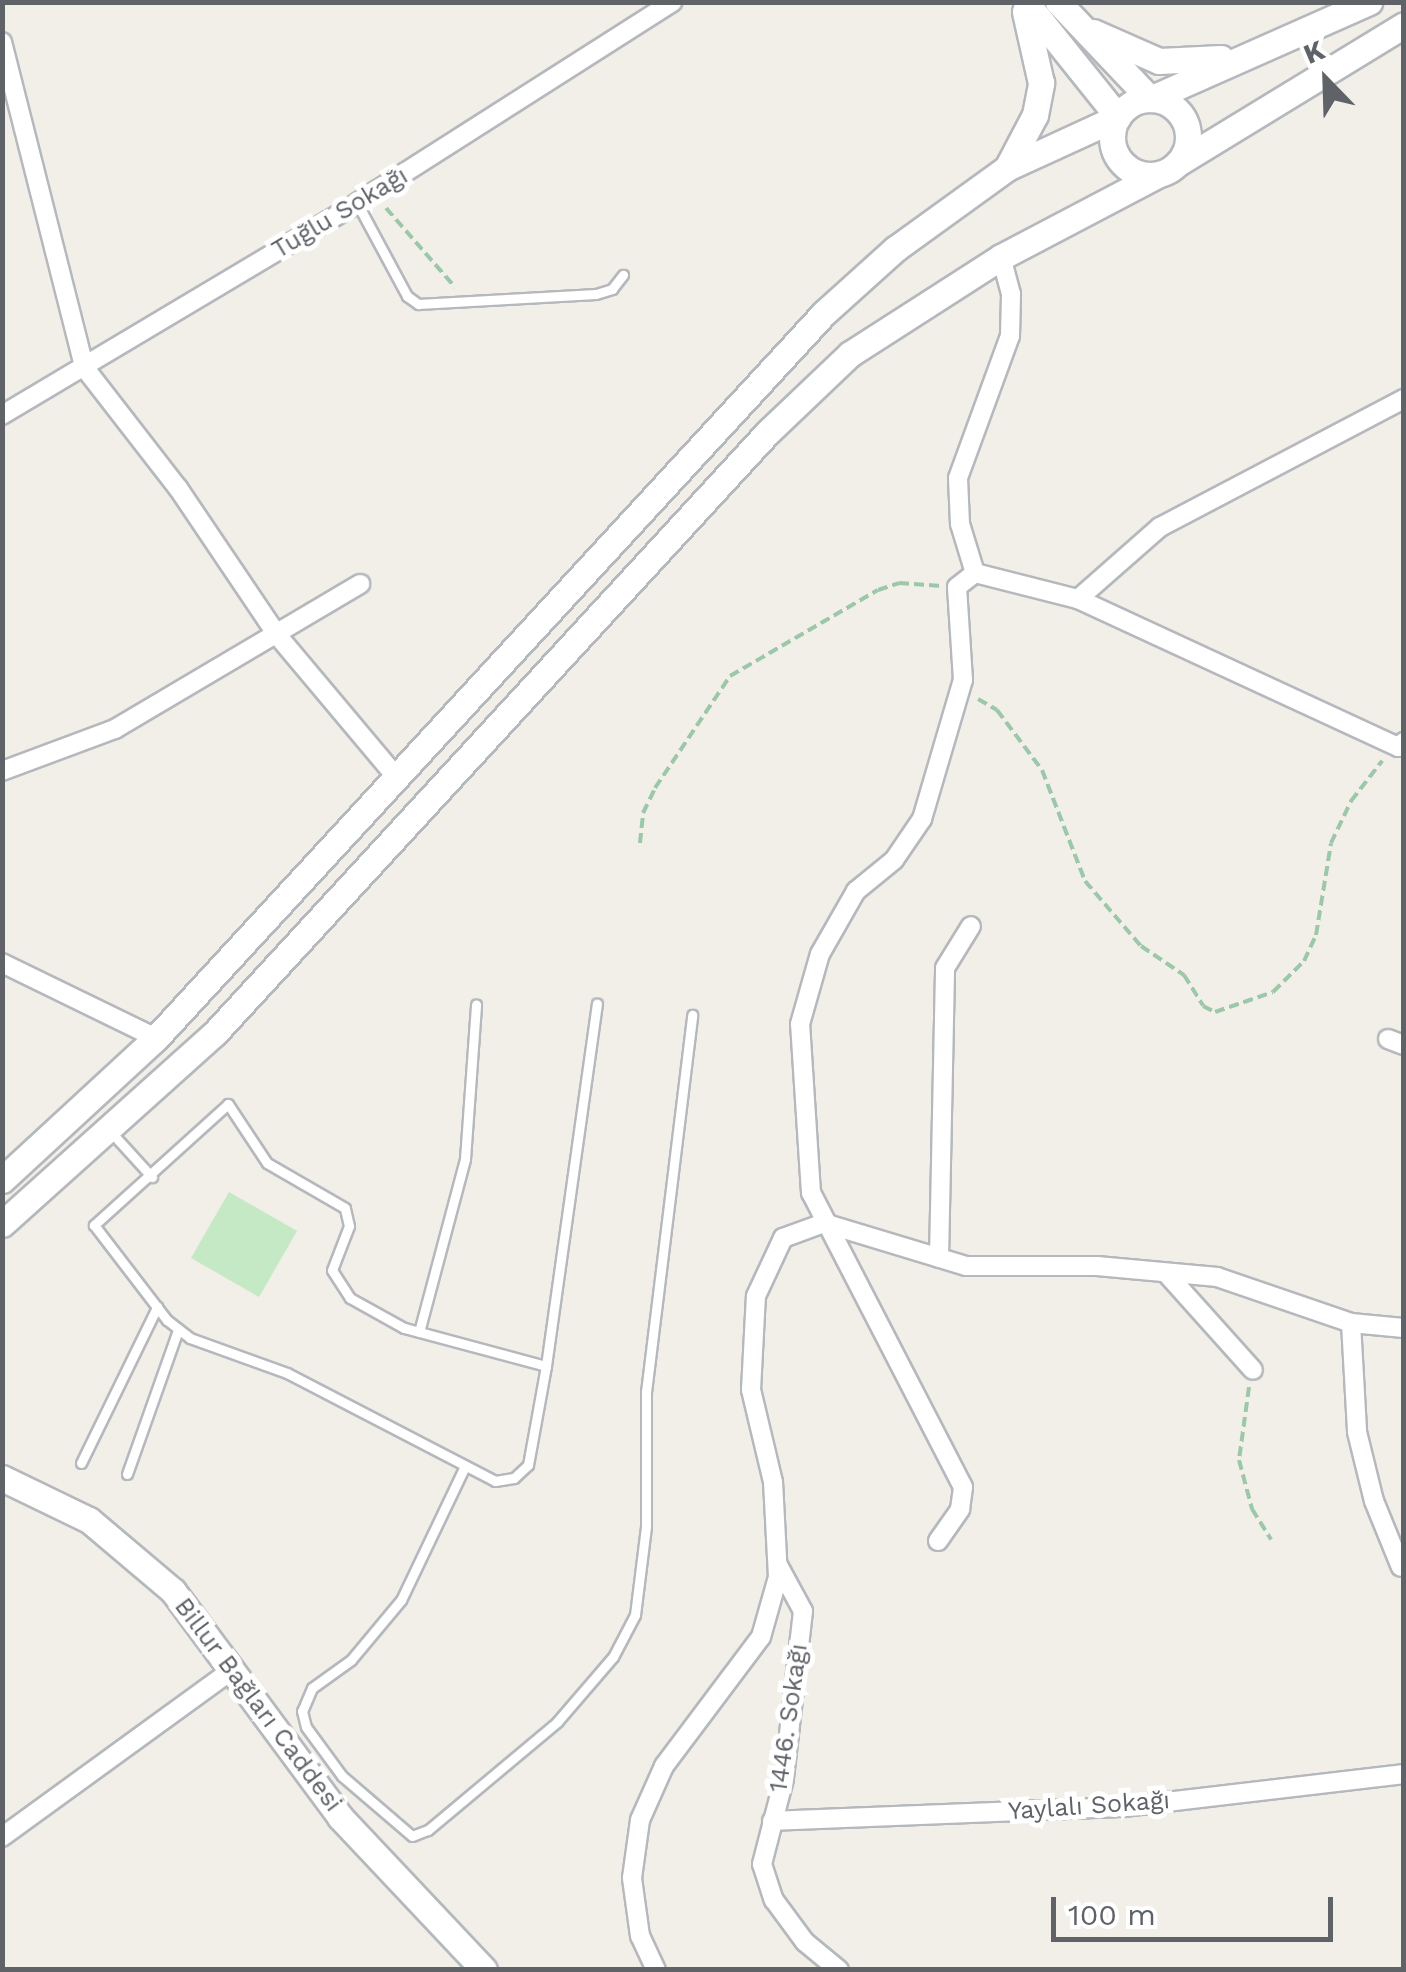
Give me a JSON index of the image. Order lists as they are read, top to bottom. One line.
{"streets":{"street":["Tuğlu Sokağı","Billur Bağları Caddesi","1446. Sokağı","Yaylalı Sokağı"]},"crossings":[["1446. Sokağı","Yaylalı Sokağı"]],"scale_bar":"100 m","north":"top left"}
